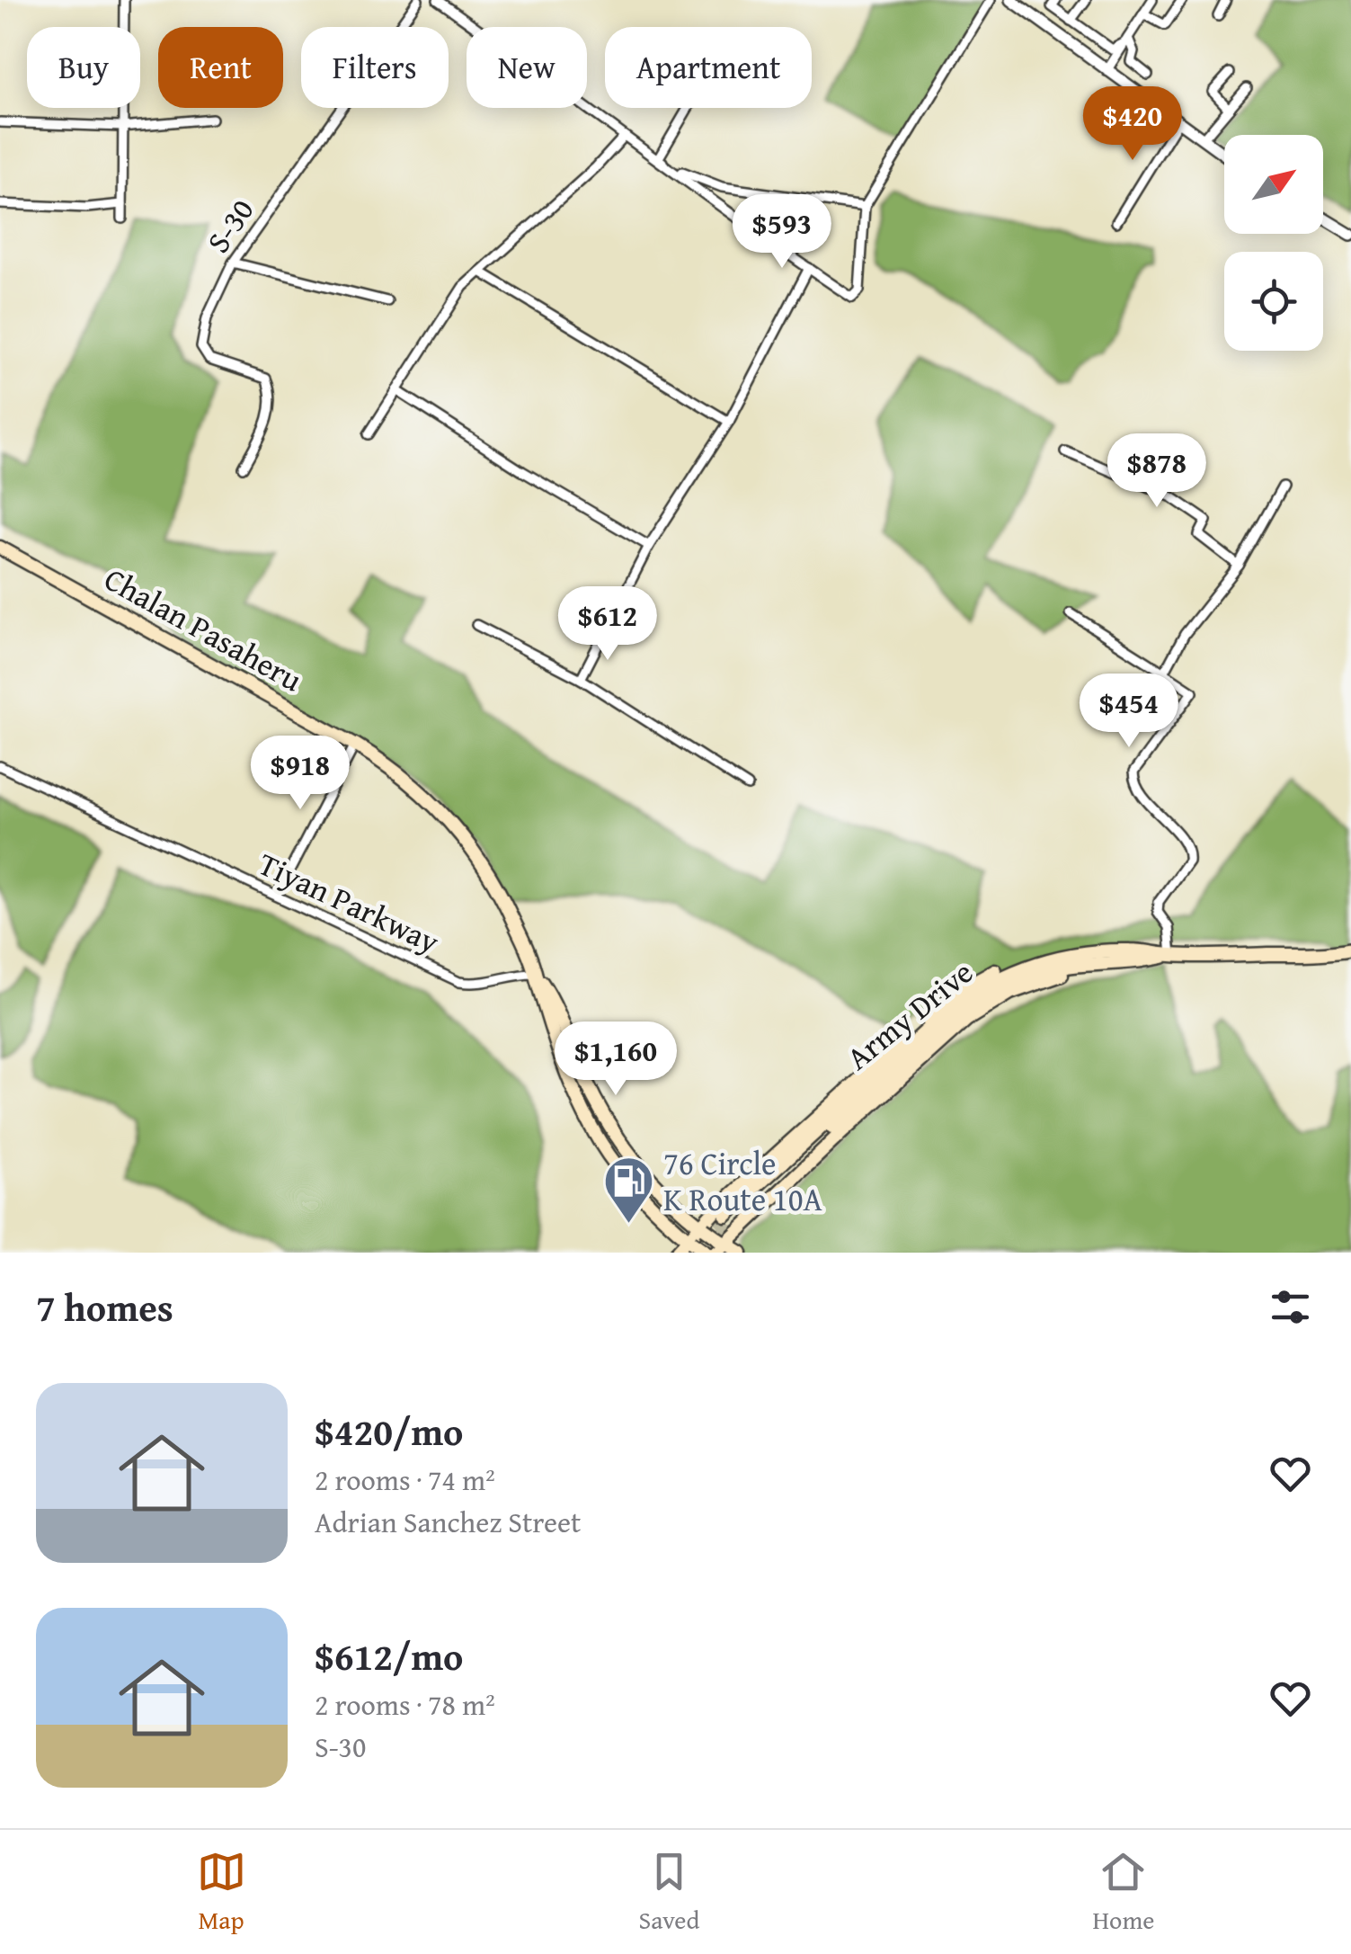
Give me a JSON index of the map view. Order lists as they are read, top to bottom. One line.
{"streets":{"main road":["Chalan Pasaheru","Army Drive"],"street":["S-30","Tiyan Parkway"]},"crossings":[["Chalan Pasaheru","Tiyan Parkway"]],"places":{"fuel station":["76 Circle K Route 10A"]},"north":"top right","page":{"chip":["Buy","Rent","Filters","New","Apartment"],"price":["$420","$593","$878","$612","$454","$918","$1,160"],"heading":"7 homes","list":[{"name":"$420/mo","note":"2 rooms · 74 m² · Adrian Sanchez Street"},{"name":"$612/mo","note":"2 rooms · 78 m² · S-30"}],"tabs":["Map","Saved","Home"]}}
